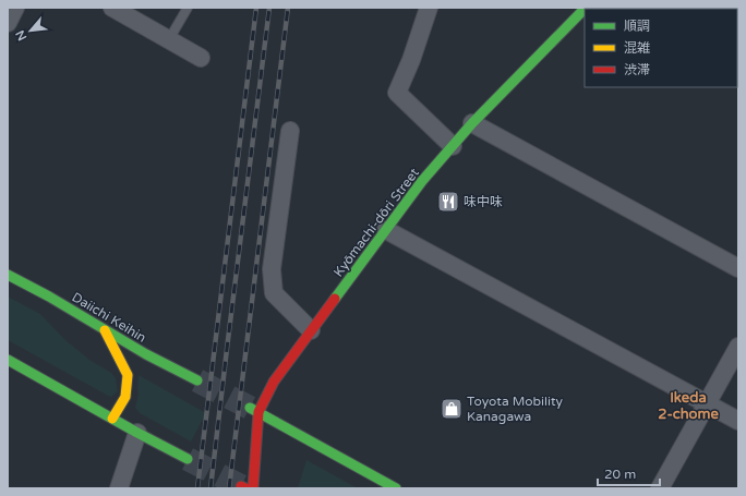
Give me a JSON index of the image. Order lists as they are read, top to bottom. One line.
{"streets":{"main road":["Kyōmachi-dōri Street","Daiichi Keihin"]},"districts":["Ikeda 2-chome"],"places":{"restaurant":["味中味"],"shop":["Toyota Mobility Kanagawa"]},"legend":["順調","混雑","渋滞"],"scale_bar":"20 m","north":"bottom left"}
